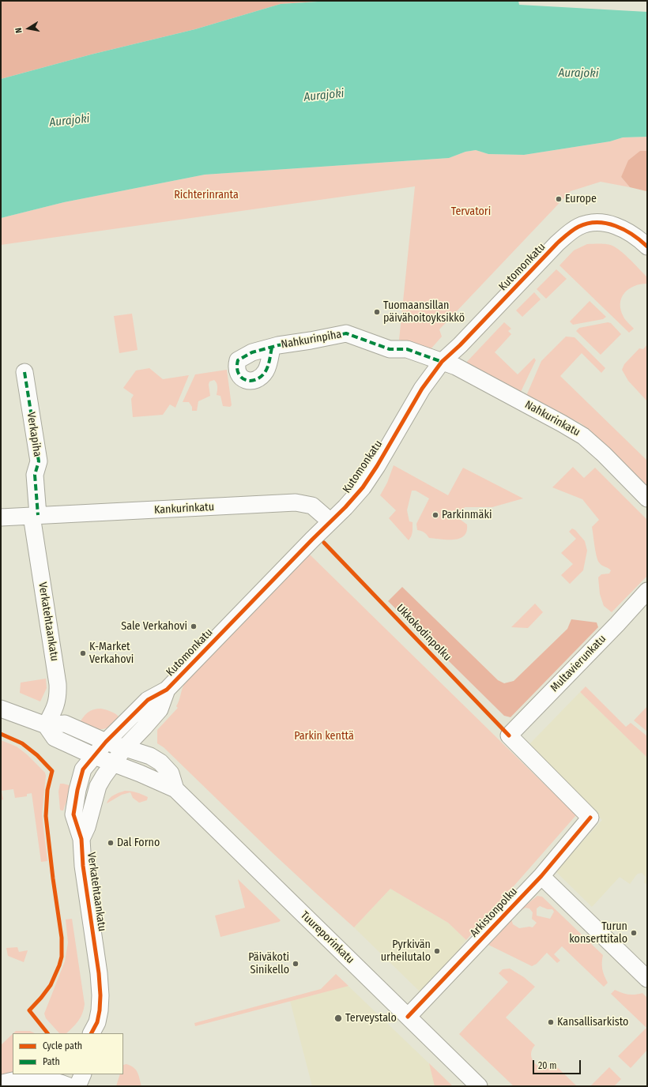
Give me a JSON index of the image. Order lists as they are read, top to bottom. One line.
{"streets":{"street":["Kutomonkatu","Nahkurinpiha","Nahkurinkatu","Verkapiha","Kankurinkatu","Verkatehtaankatu","Multavierunkatu","Arkistonpolku","Tuureporinkatu"],"cycle path":["Ukkokodinpolku"]},"crossings":[["Kutomonkatu","Nahkurinpiha"],["Kutomonkatu","Nahkurinkatu"],["Kutomonkatu","Kankurinkatu"],["Kutomonkatu","Verkatehtaankatu"],["Kutomonkatu","Tuureporinkatu"],["Nahkurinpiha","Nahkurinkatu"],["Verkapiha","Kankurinkatu"],["Verkapiha","Verkatehtaankatu"],["Kankurinkatu","Verkatehtaankatu"],["Verkatehtaankatu","Tuureporinkatu"],["Multavierunkatu","Arkistonpolku"],["Arkistonpolku","Tuureporinkatu"]],"water":["Aurajoki"],"parks":["Richterinranta","Tervatori","Parkin kenttä"],"places":["Europe","Tuomaansillan päivähoitoyksikkö","Parkinmäki","Sale Verkahovi","K-Market Verkahovi","Dal Forno","Turun konserttitalo","Pyrkivän urheilutalo","Päiväkoti Sinikello","Terveystalo","Kansallisarkisto"],"legend":["Cycle path","Path"],"scale_bar":"20 m","north":"left"}
